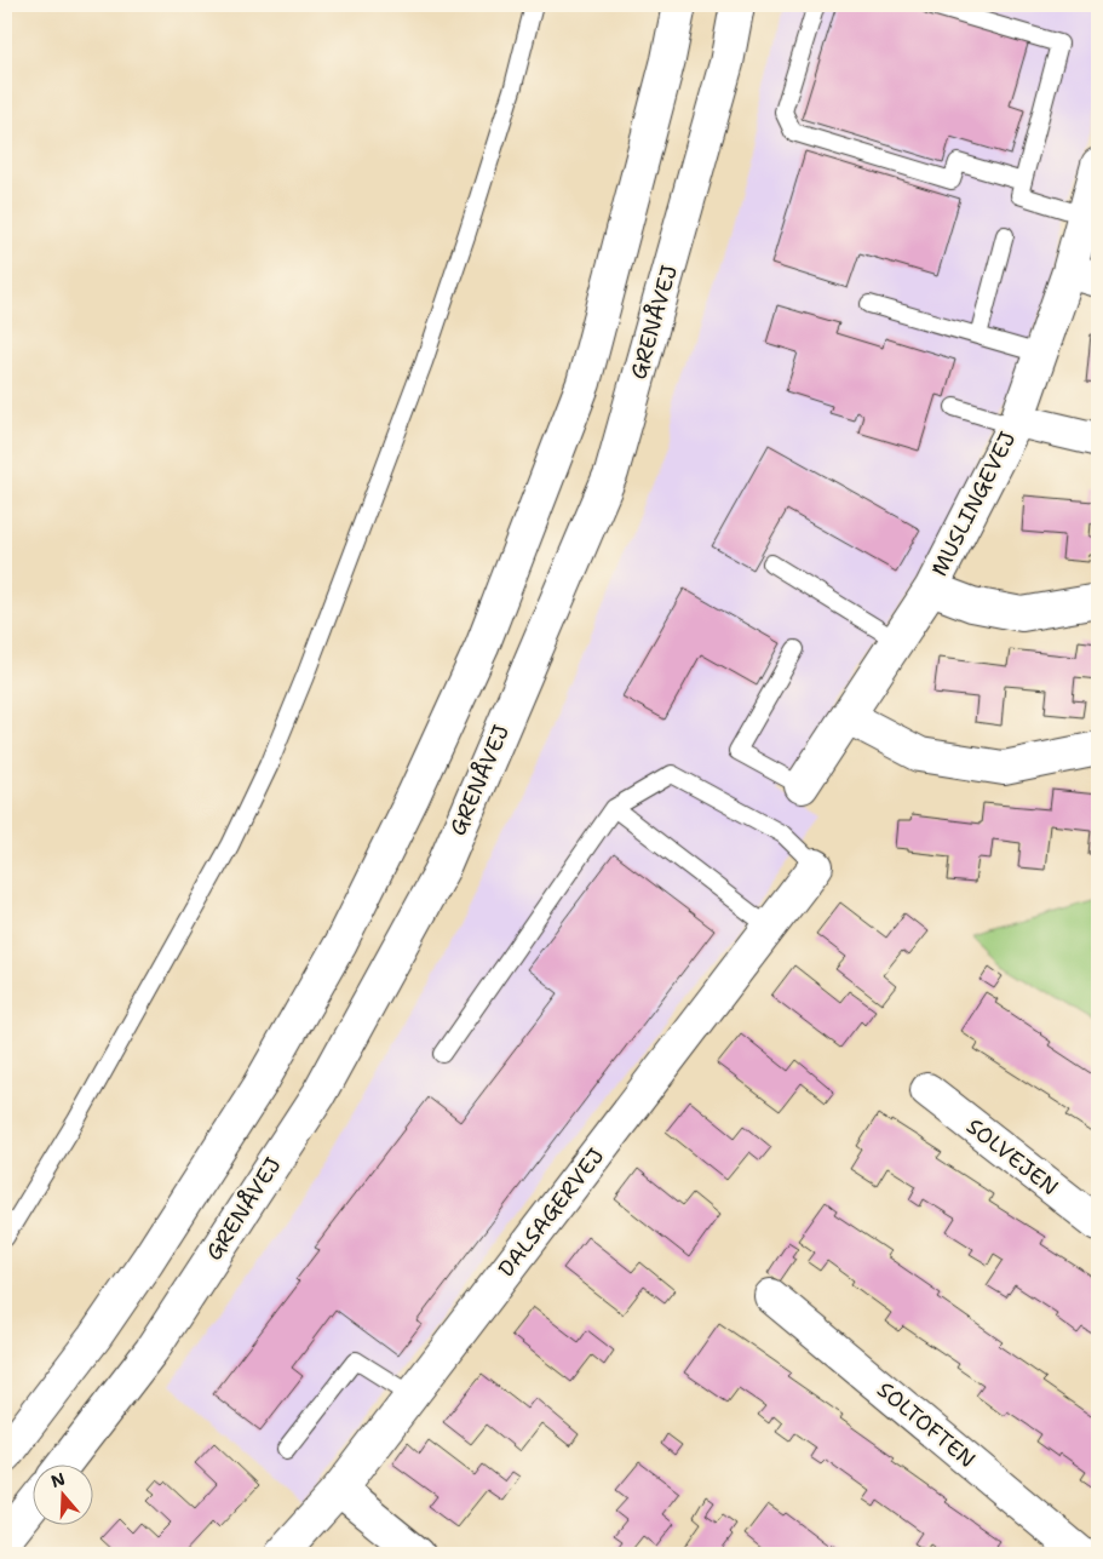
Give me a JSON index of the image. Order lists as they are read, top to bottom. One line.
{"streets":{"main road":["GRENÅVEJ","MUSLINGEVEJ","SOLVEJEN","DALSAGERVEJ","SOLTOFTEN"]},"north":"top"}
